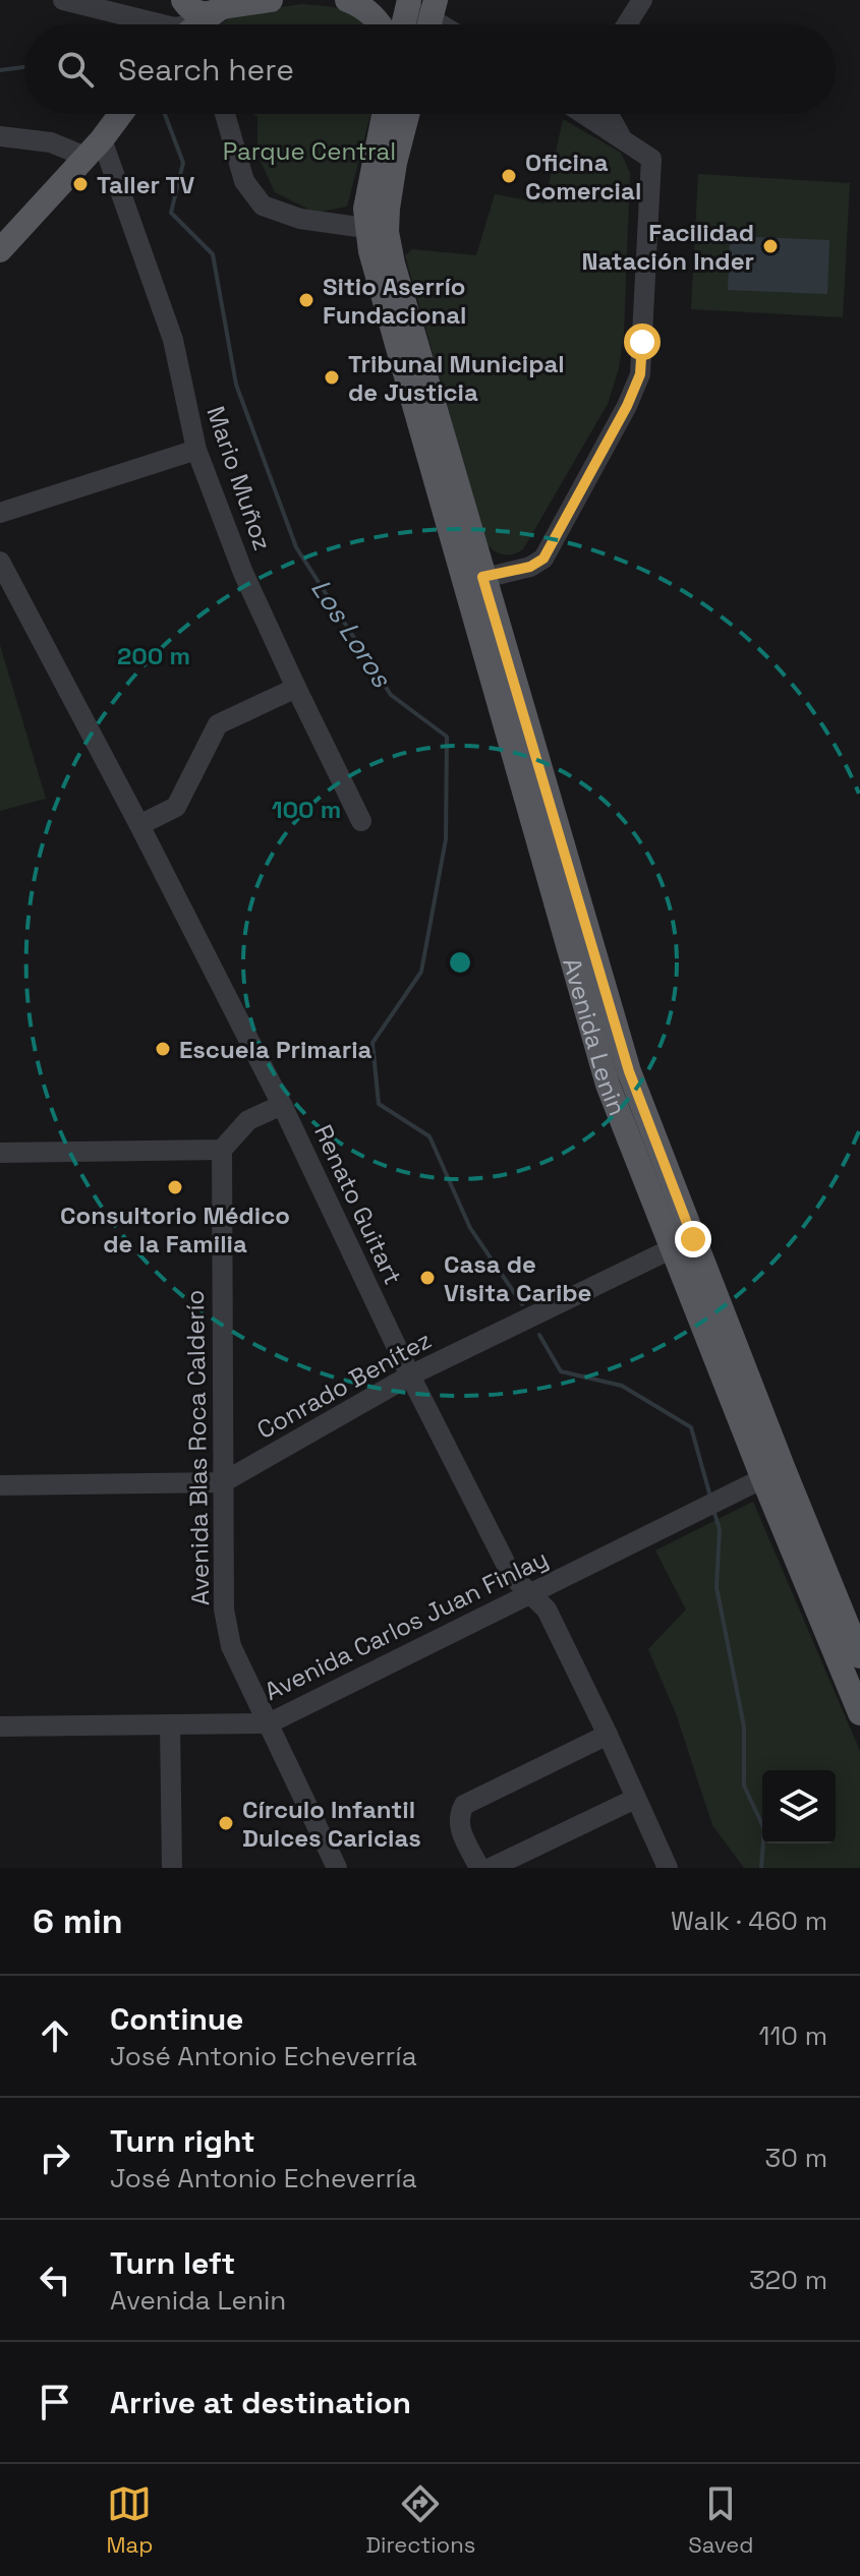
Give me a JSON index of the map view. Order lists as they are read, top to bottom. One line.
{"streets":{"main road":["Avenida Lenin"],"street":["Mario Muñoz","Renato Guitart","Conrado Benítez","Avenida Blas Roca Calderío","Avenida Carlos Juan Finlay"]},"crossings":[["Avenida Lenin","Conrado Benítez"],["Avenida Lenin","Avenida Carlos Juan Finlay"],["Renato Guitart","Conrado Benítez"],["Renato Guitart","Avenida Carlos Juan Finlay"],["Conrado Benítez","Avenida Blas Roca Calderío"],["Avenida Blas Roca Calderío","Avenida Carlos Juan Finlay"]],"water":["Los Loros"],"parks":["Parque Central"],"places":["Oficina Comercial","Taller TV","Facilidad Natación Inder","Sitio Aserrío Fundacional","Tribunal Municipal de Justicia","Escuela Primaria","Consultorio Médico de la Familia","Casa de Visita Caribe","Círculo Infantil Dulces Caricias"],"page":{"search":"Search here","heading":["6 min","Walk · 460 m"],"list":[["Continue","José Antonio Echeverría","110 m"],["Turn right","José Antonio Echeverría","30 m"],["Turn left","Avenida Lenin","320 m"],"Arrive at destination"],"nav":["Map","Directions","Saved"]},"rings":["200 m","100 m"]}
